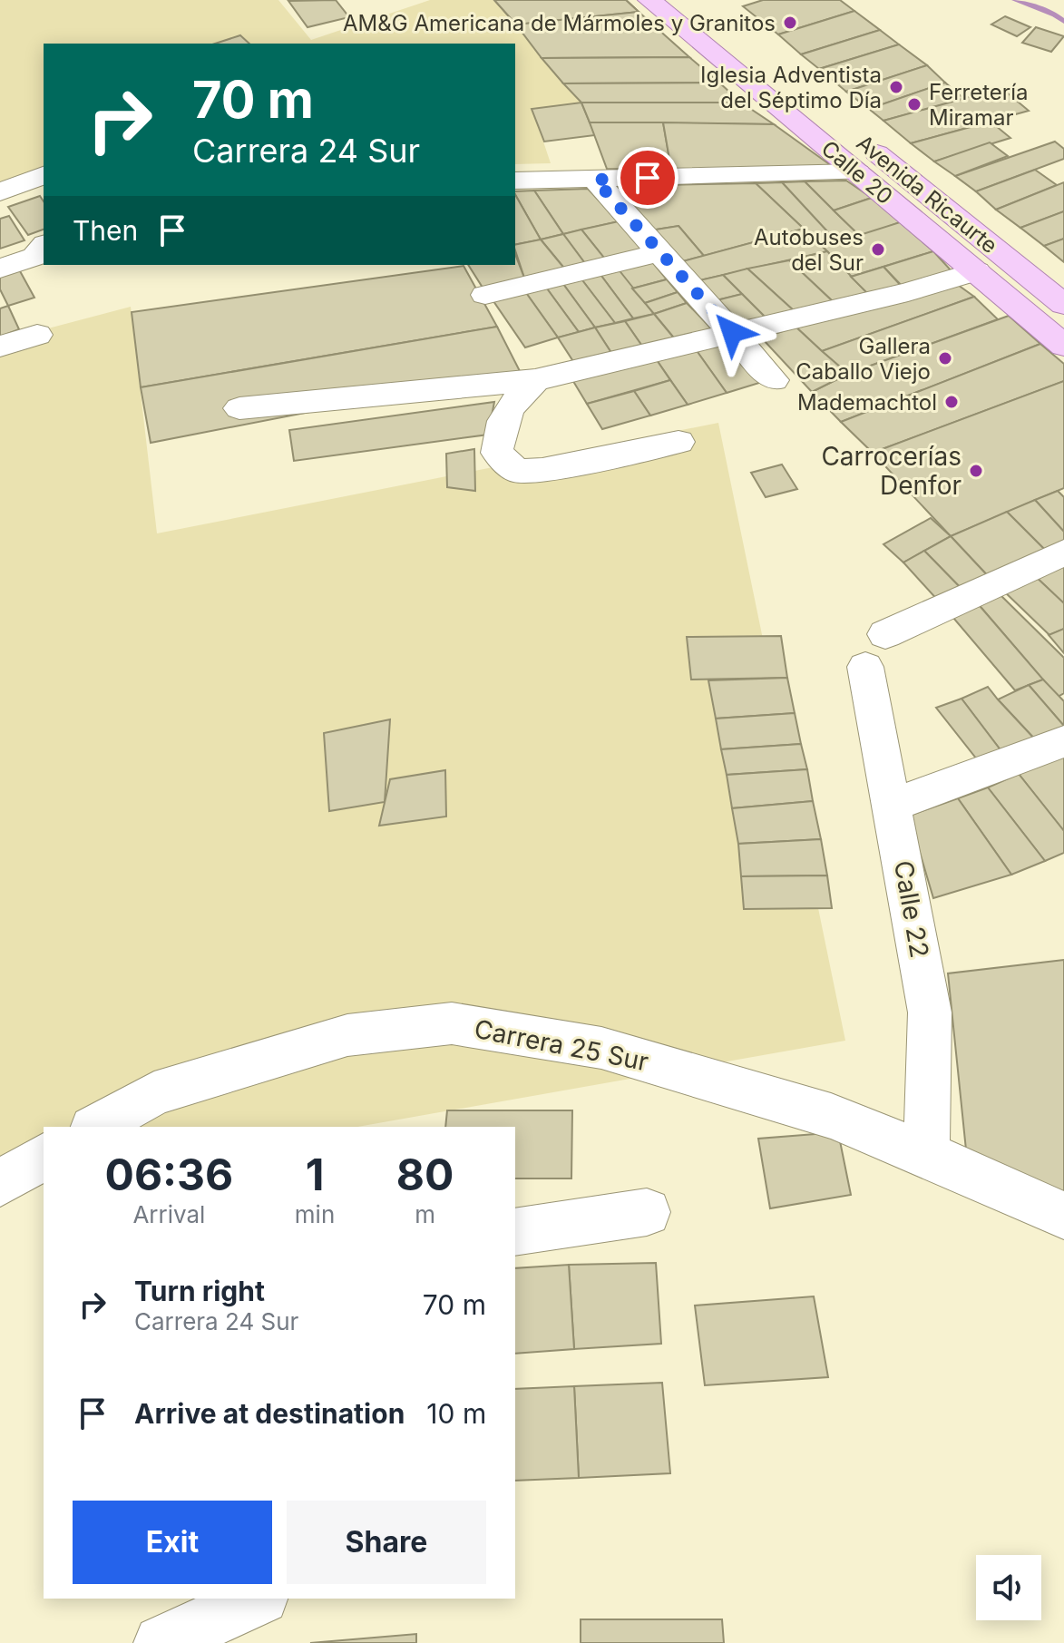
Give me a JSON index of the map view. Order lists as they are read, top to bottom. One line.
{"streets":{"main road":["Calle 20","Avenida Ricaurte"],"street":["Calle 22","Carrera 25 Sur"]},"crossings":[["Calle 22","Carrera 25 Sur"]],"places":["AM&G Americana de Mármoles y Granitos","Iglesia Adventista del Séptimo Día","Ferretería Miramar","Autobuses del Sur","Gallera Caballo Viejo","Mademachtol","Carrocerías Denfor"],"page":{"turn":["70 m","Carrera 24 Sur"],"then":"Then","eta":["06:36","Arrival","1","min","80","m"],"list":[{"name":"Turn right","note":"Carrera 24 Sur","value":"70 m"},{"name":"Arrive at destination","value":"10 m"}],"buttons":["Exit","Share"]}}
